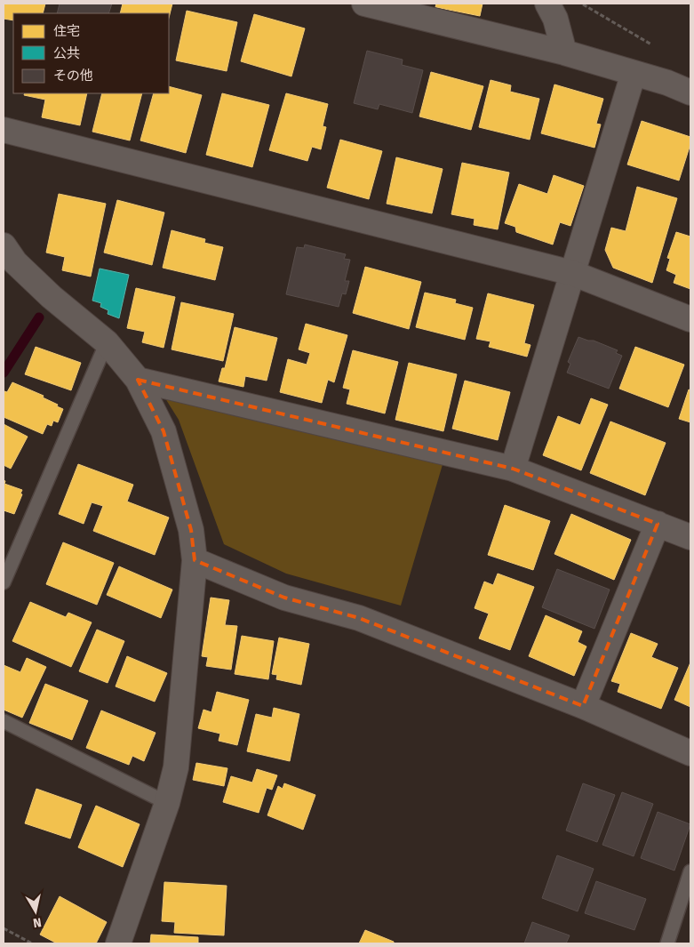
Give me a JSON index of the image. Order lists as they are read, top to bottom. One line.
{"legend":["住宅","公共","その他"],"north":"bottom"}
